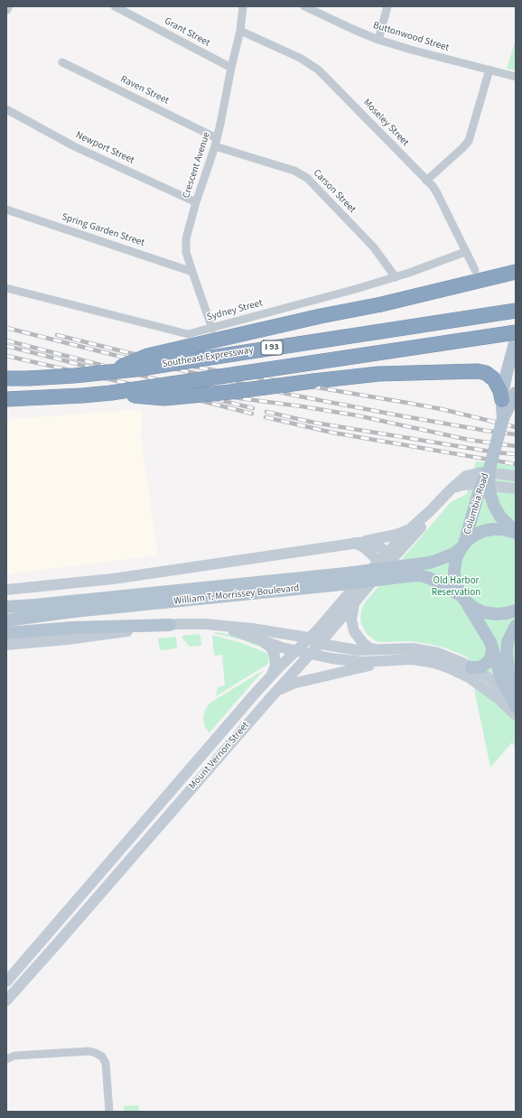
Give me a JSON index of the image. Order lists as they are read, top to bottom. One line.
{"streets":{"highway":["I 93","Southeast Expressway"],"main road":["Columbia Road","William T. Morrissey Boulevard"],"street":["Grant Street","Buttonwood Street","Raven Street","Moseley Street","Newport Street","Crescent Avenue","Carson Street","Spring Garden Street","Sydney Street","Mount Vernon Street"]},"crossings":[["Grant Street","Crescent Avenue"],["Raven Street","Crescent Avenue"],["Raven Street","Carson Street"],["Moseley Street","Crescent Avenue"],["Moseley Street","Sydney Street"],["Newport Street","Crescent Avenue"],["Crescent Avenue","Carson Street"],["Crescent Avenue","Spring Garden Street"],["Crescent Avenue","Sydney Street"],["Carson Street","Sydney Street"],["Columbia Road","William T. Morrissey Boulevard"]],"parks":["Old Harbor Reservation"]}
